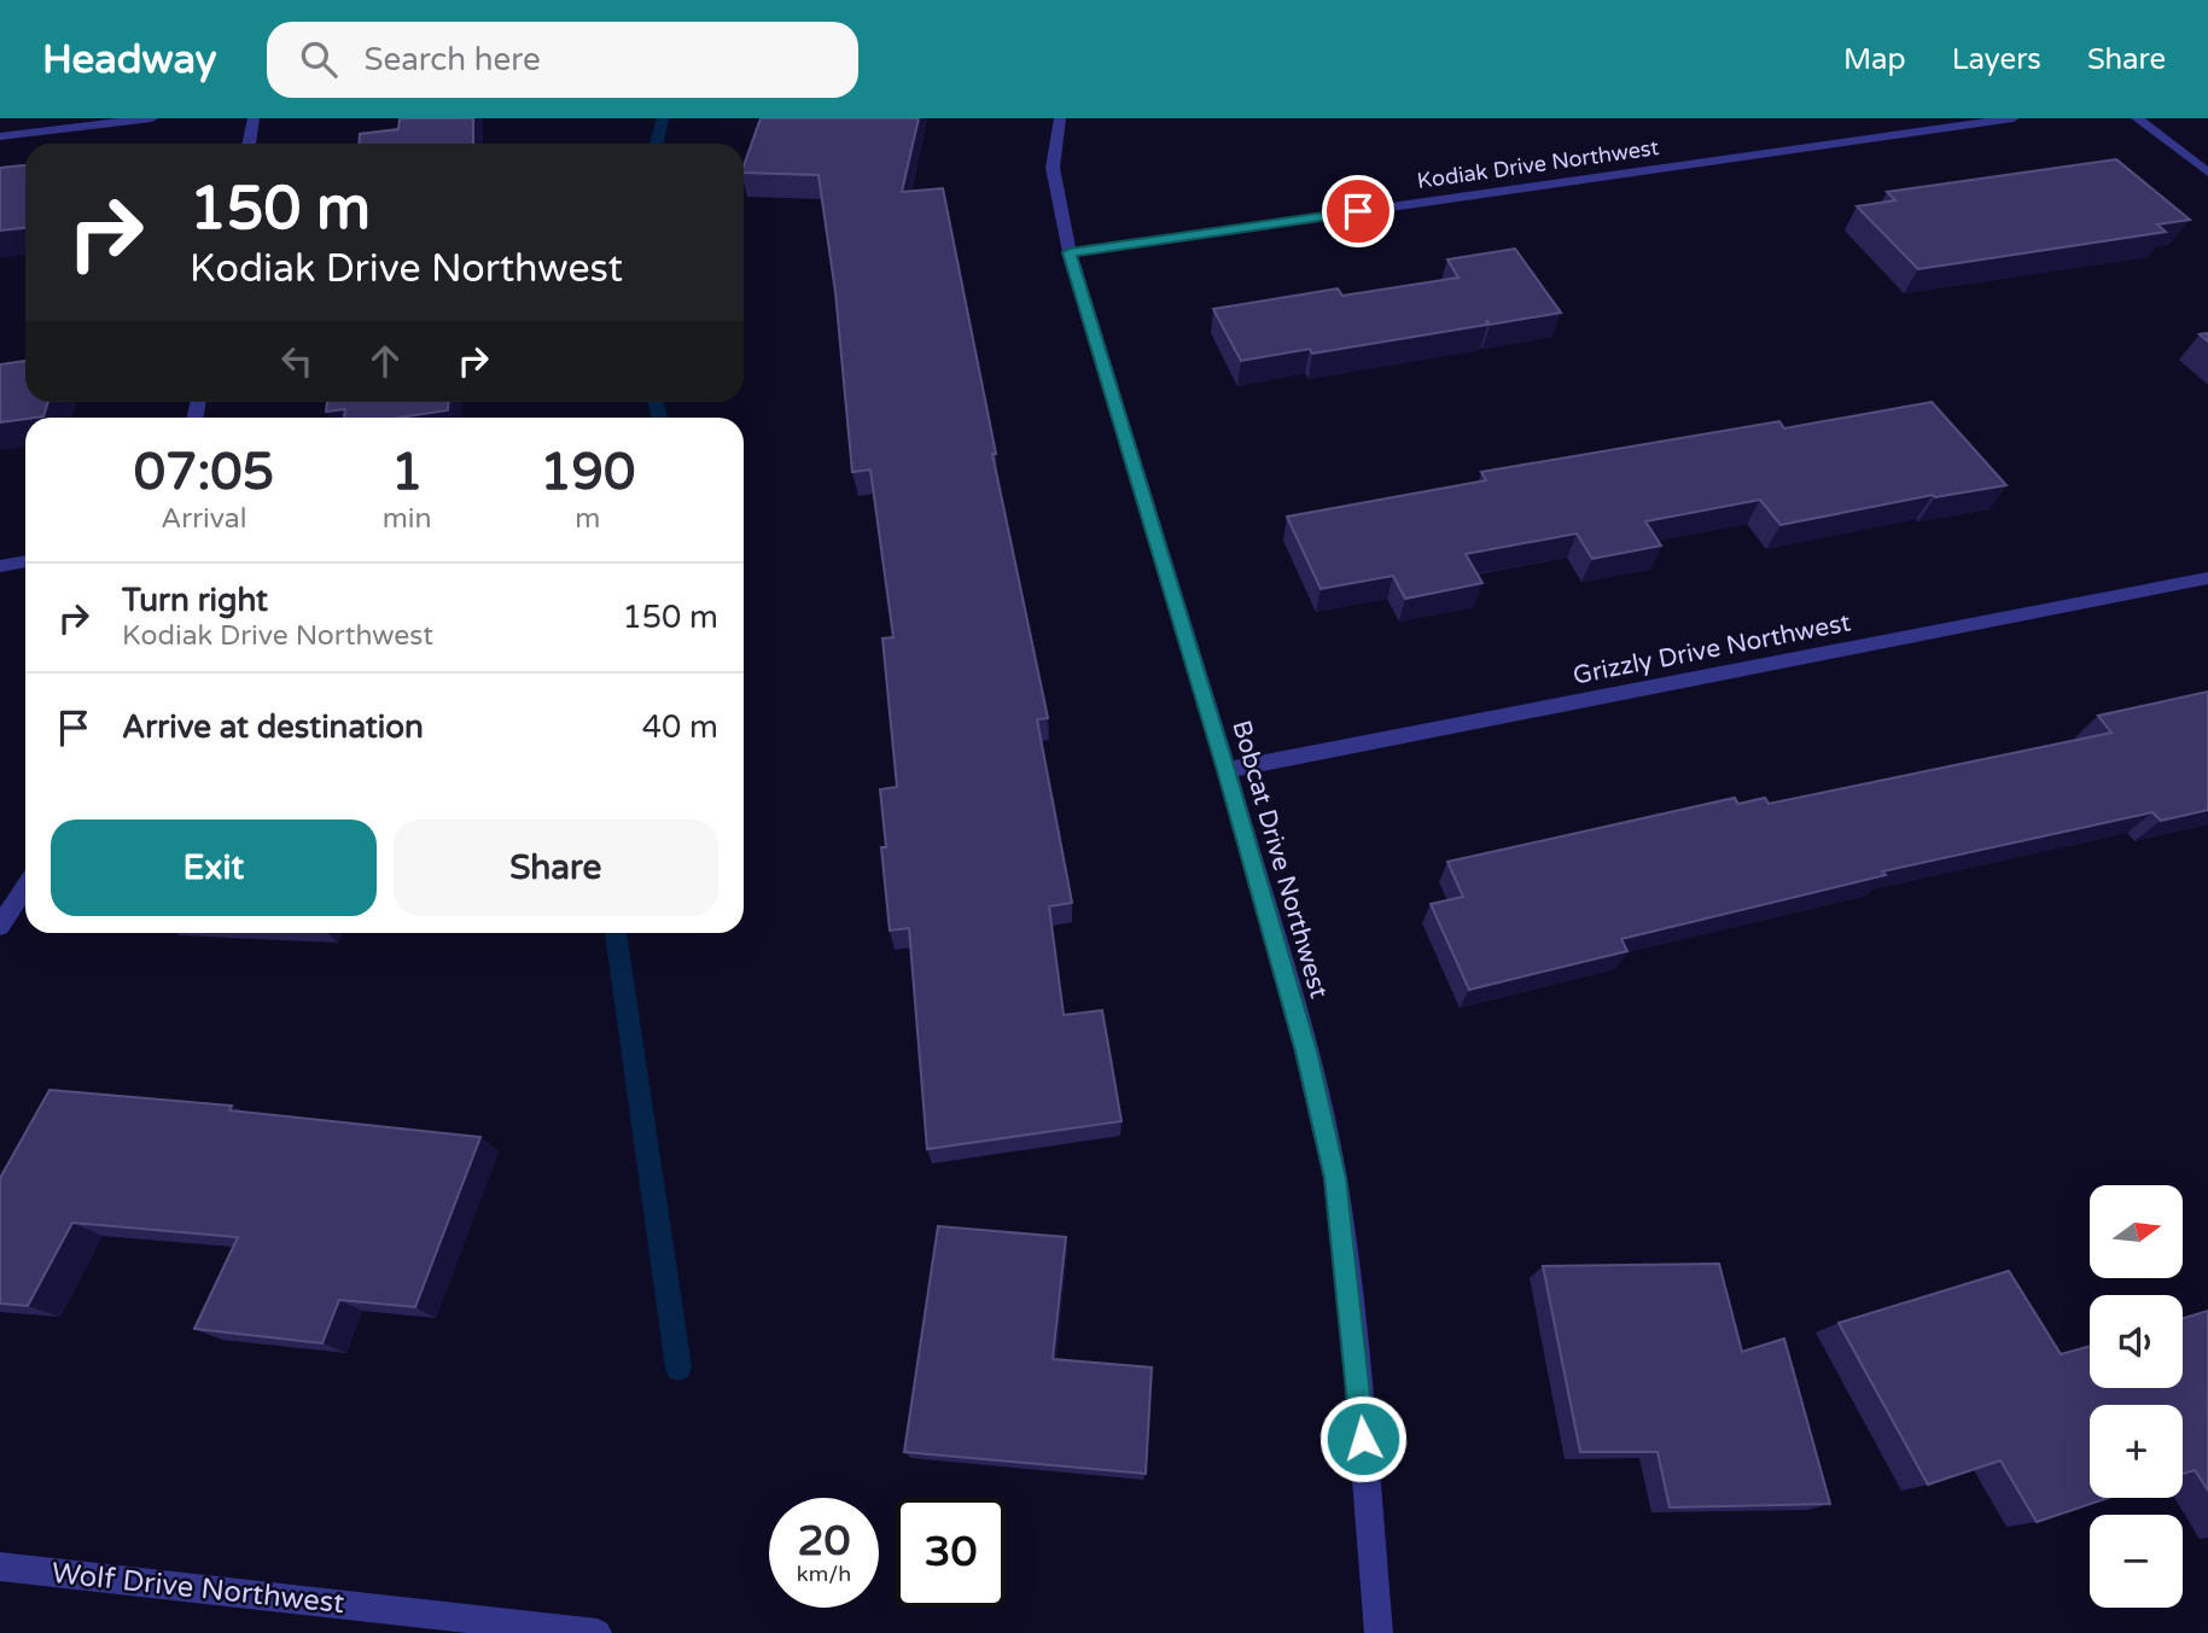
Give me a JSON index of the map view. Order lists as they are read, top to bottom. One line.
{"streets":{"street":["Kodiak Drive Northwest","Grizzly Drive Northwest","Bobcat Drive Northwest","Wolf Drive Northwest"]},"crossings":[["Kodiak Drive Northwest","Bobcat Drive Northwest"],["Grizzly Drive Northwest","Bobcat Drive Northwest"]],"north":"right","page":{"header":"Headway","search":"Search here","nav":["Map","Layers","Share"],"turn":["150 m","Kodiak Drive Northwest"],"eta":["07:05","Arrival","1","min","190","m"],"list":[{"name":"Turn right","note":"Kodiak Drive Northwest","value":"150 m"},{"name":"Arrive at destination","value":"40 m"}],"buttons":["Exit","Share"],"map_buttons":["+","−"],"speed":"20 km/h","limit":"30"}}
